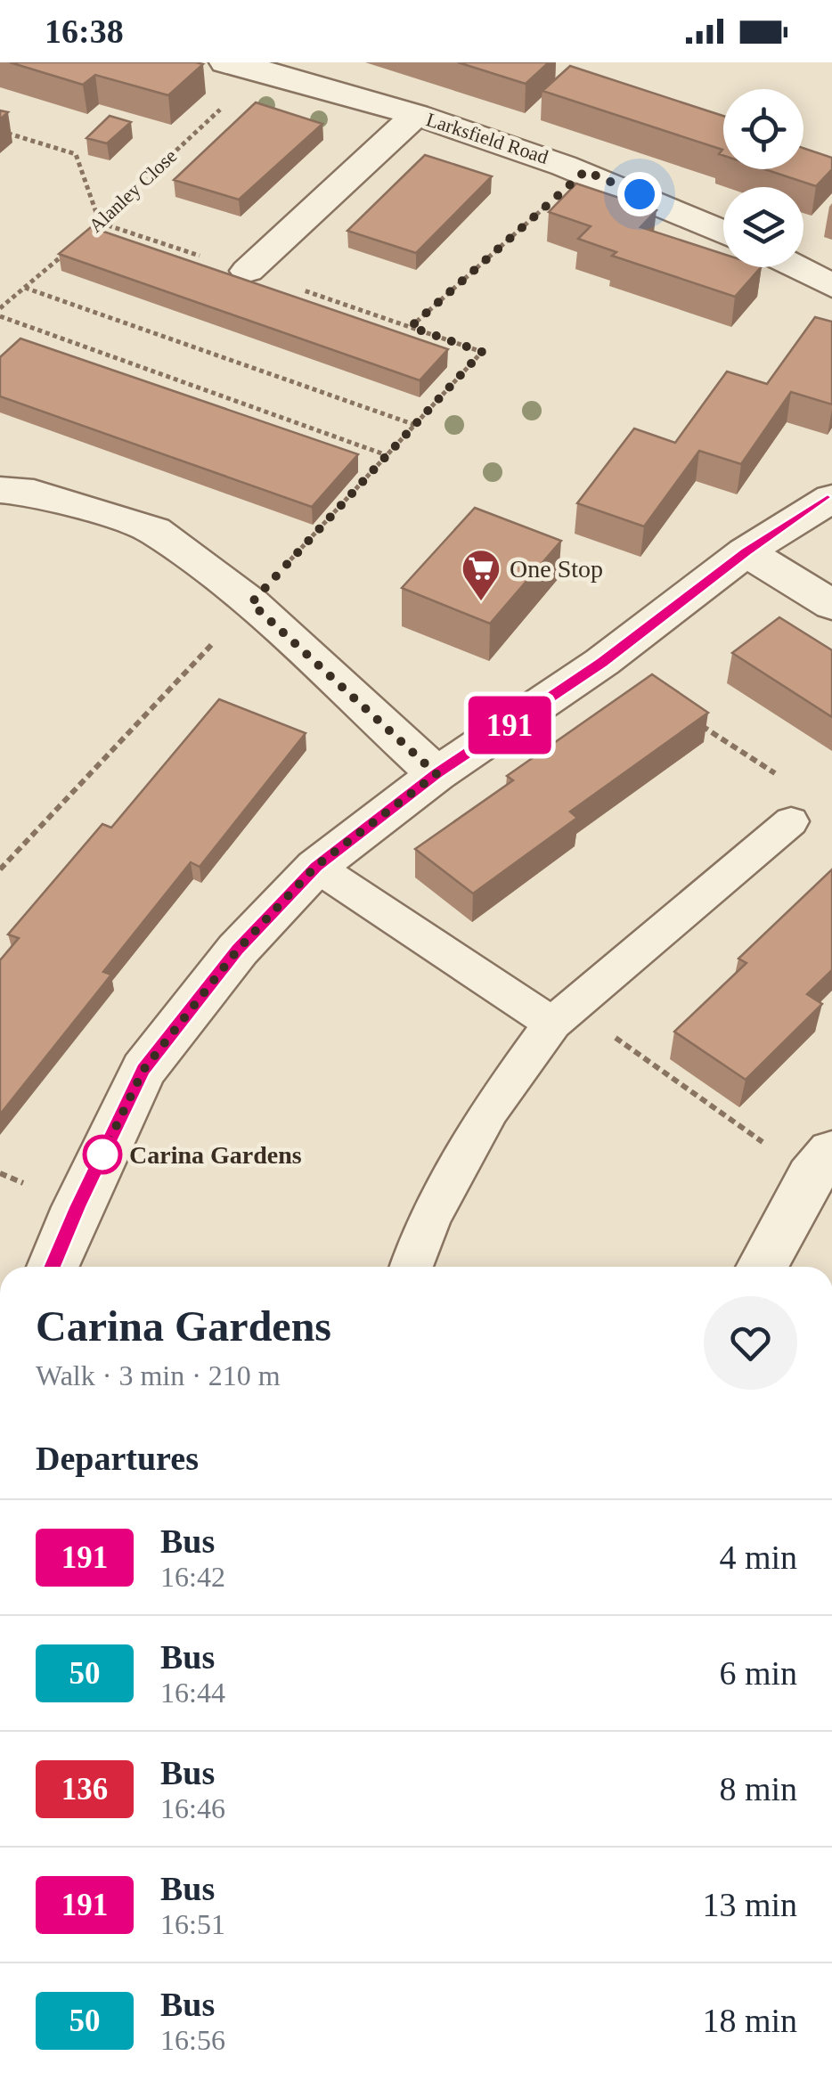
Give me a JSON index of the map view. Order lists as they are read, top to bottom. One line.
{"streets":{"street":["Larksfield Road"],"path":["Alanley Close"]},"crossings":[["Larksfield Road","Alanley Close"]],"places":{"supermarket":["One Stop"],"other":["Carina Gardens"]},"lines":["bus line 191"],"page":{"status":"16:38","on_map":"191","heading":[["Carina Gardens","Walk · 3 min · 210 m"],"Departures"],"list":[{"mark":"191","name":"Bus","note":"16:42","value":"4 min"},{"mark":"50","name":"Bus","note":"16:44","value":"6 min"},{"mark":"136","name":"Bus","note":"16:46","value":"8 min"},{"mark":"191","name":"Bus","note":"16:51","value":"13 min"},{"mark":"50","name":"Bus","note":"16:56","value":"18 min"}]}}
